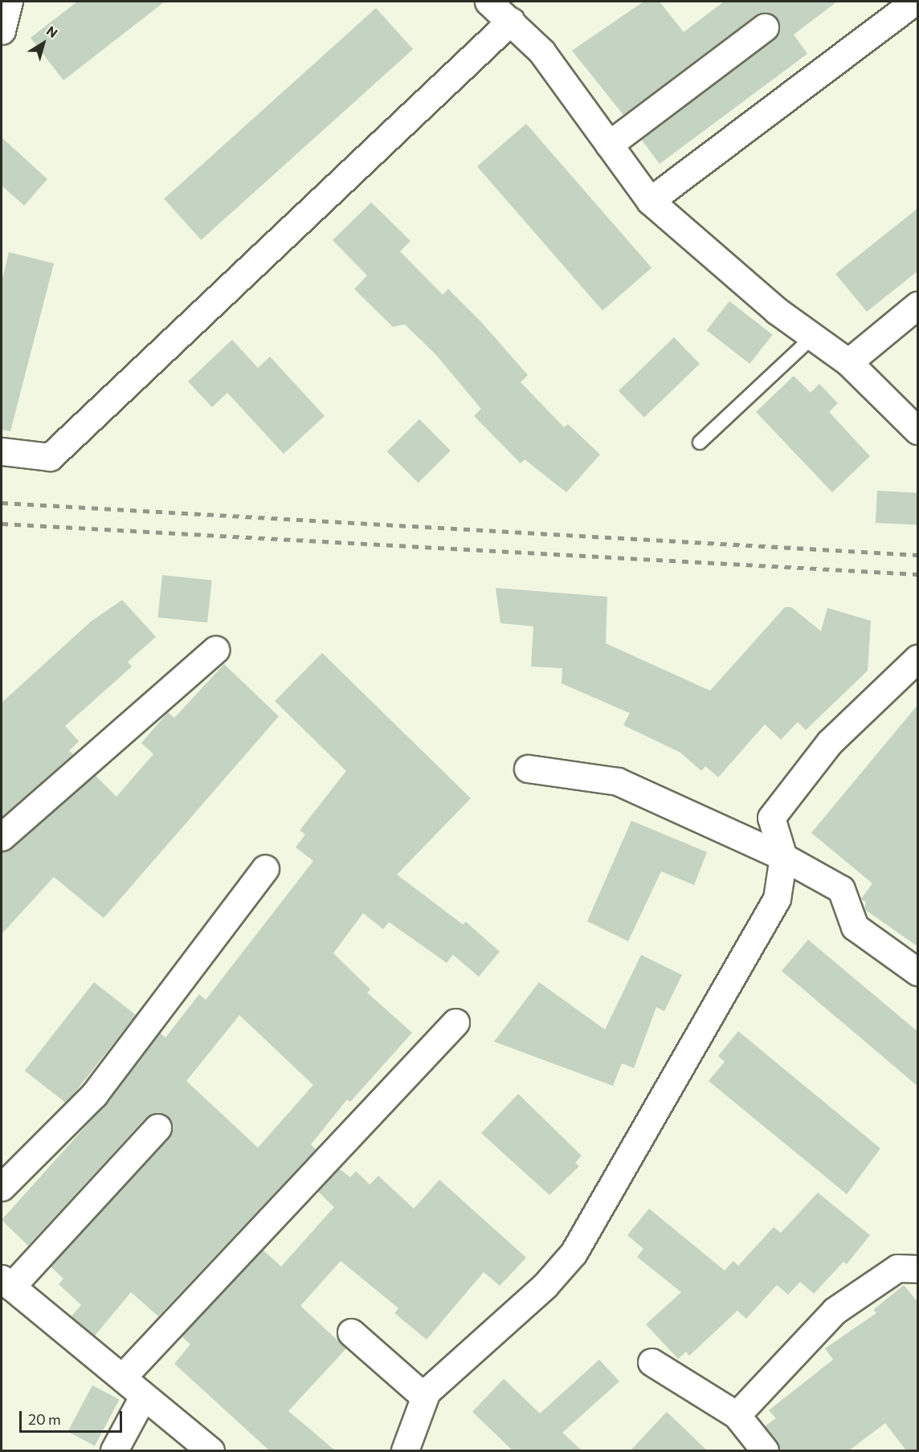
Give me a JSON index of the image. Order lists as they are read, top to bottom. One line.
{"scale_bar":"20 m","north":"top right"}
